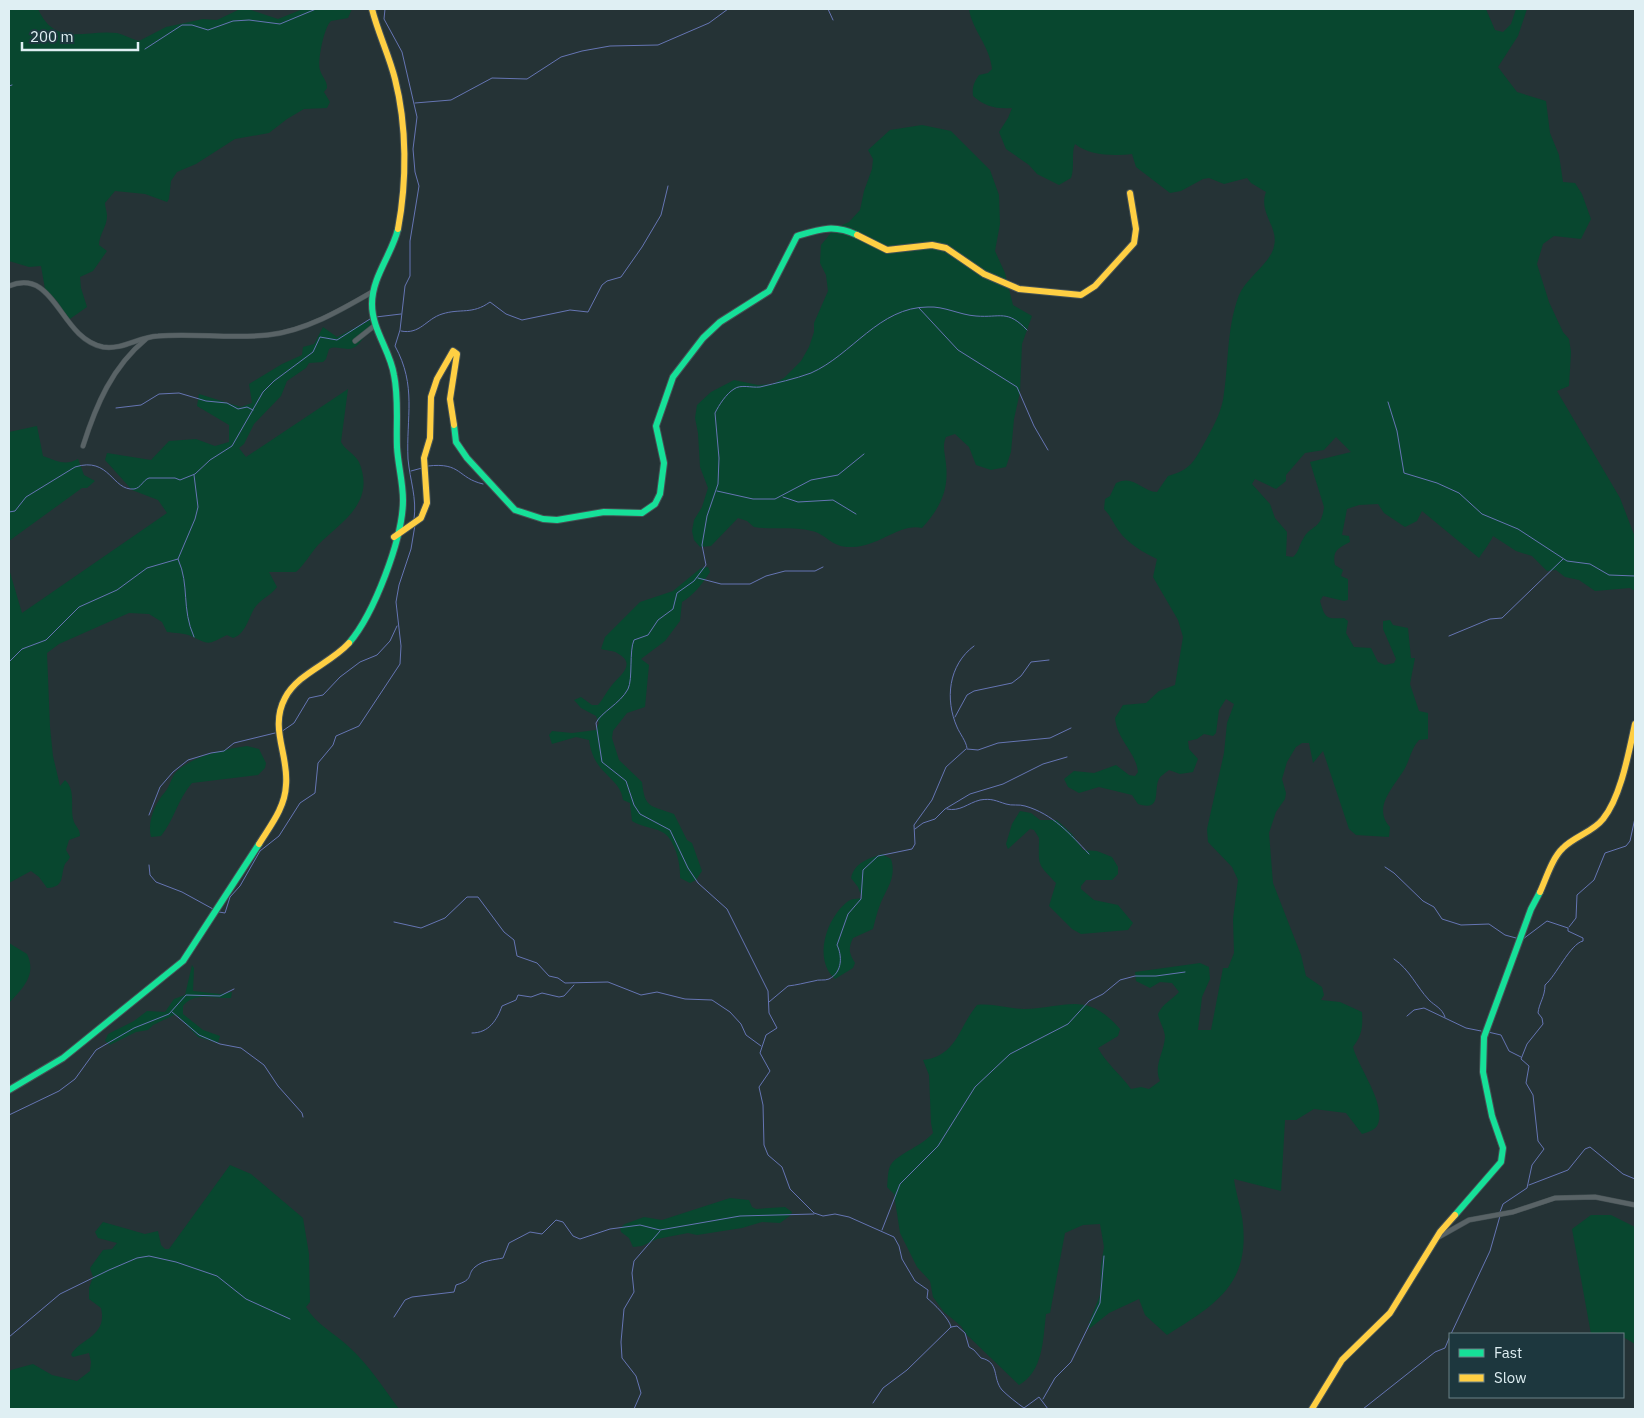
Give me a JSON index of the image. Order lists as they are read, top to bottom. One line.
{"legend":["Fast","Slow"],"scale_bar":"200 m"}
